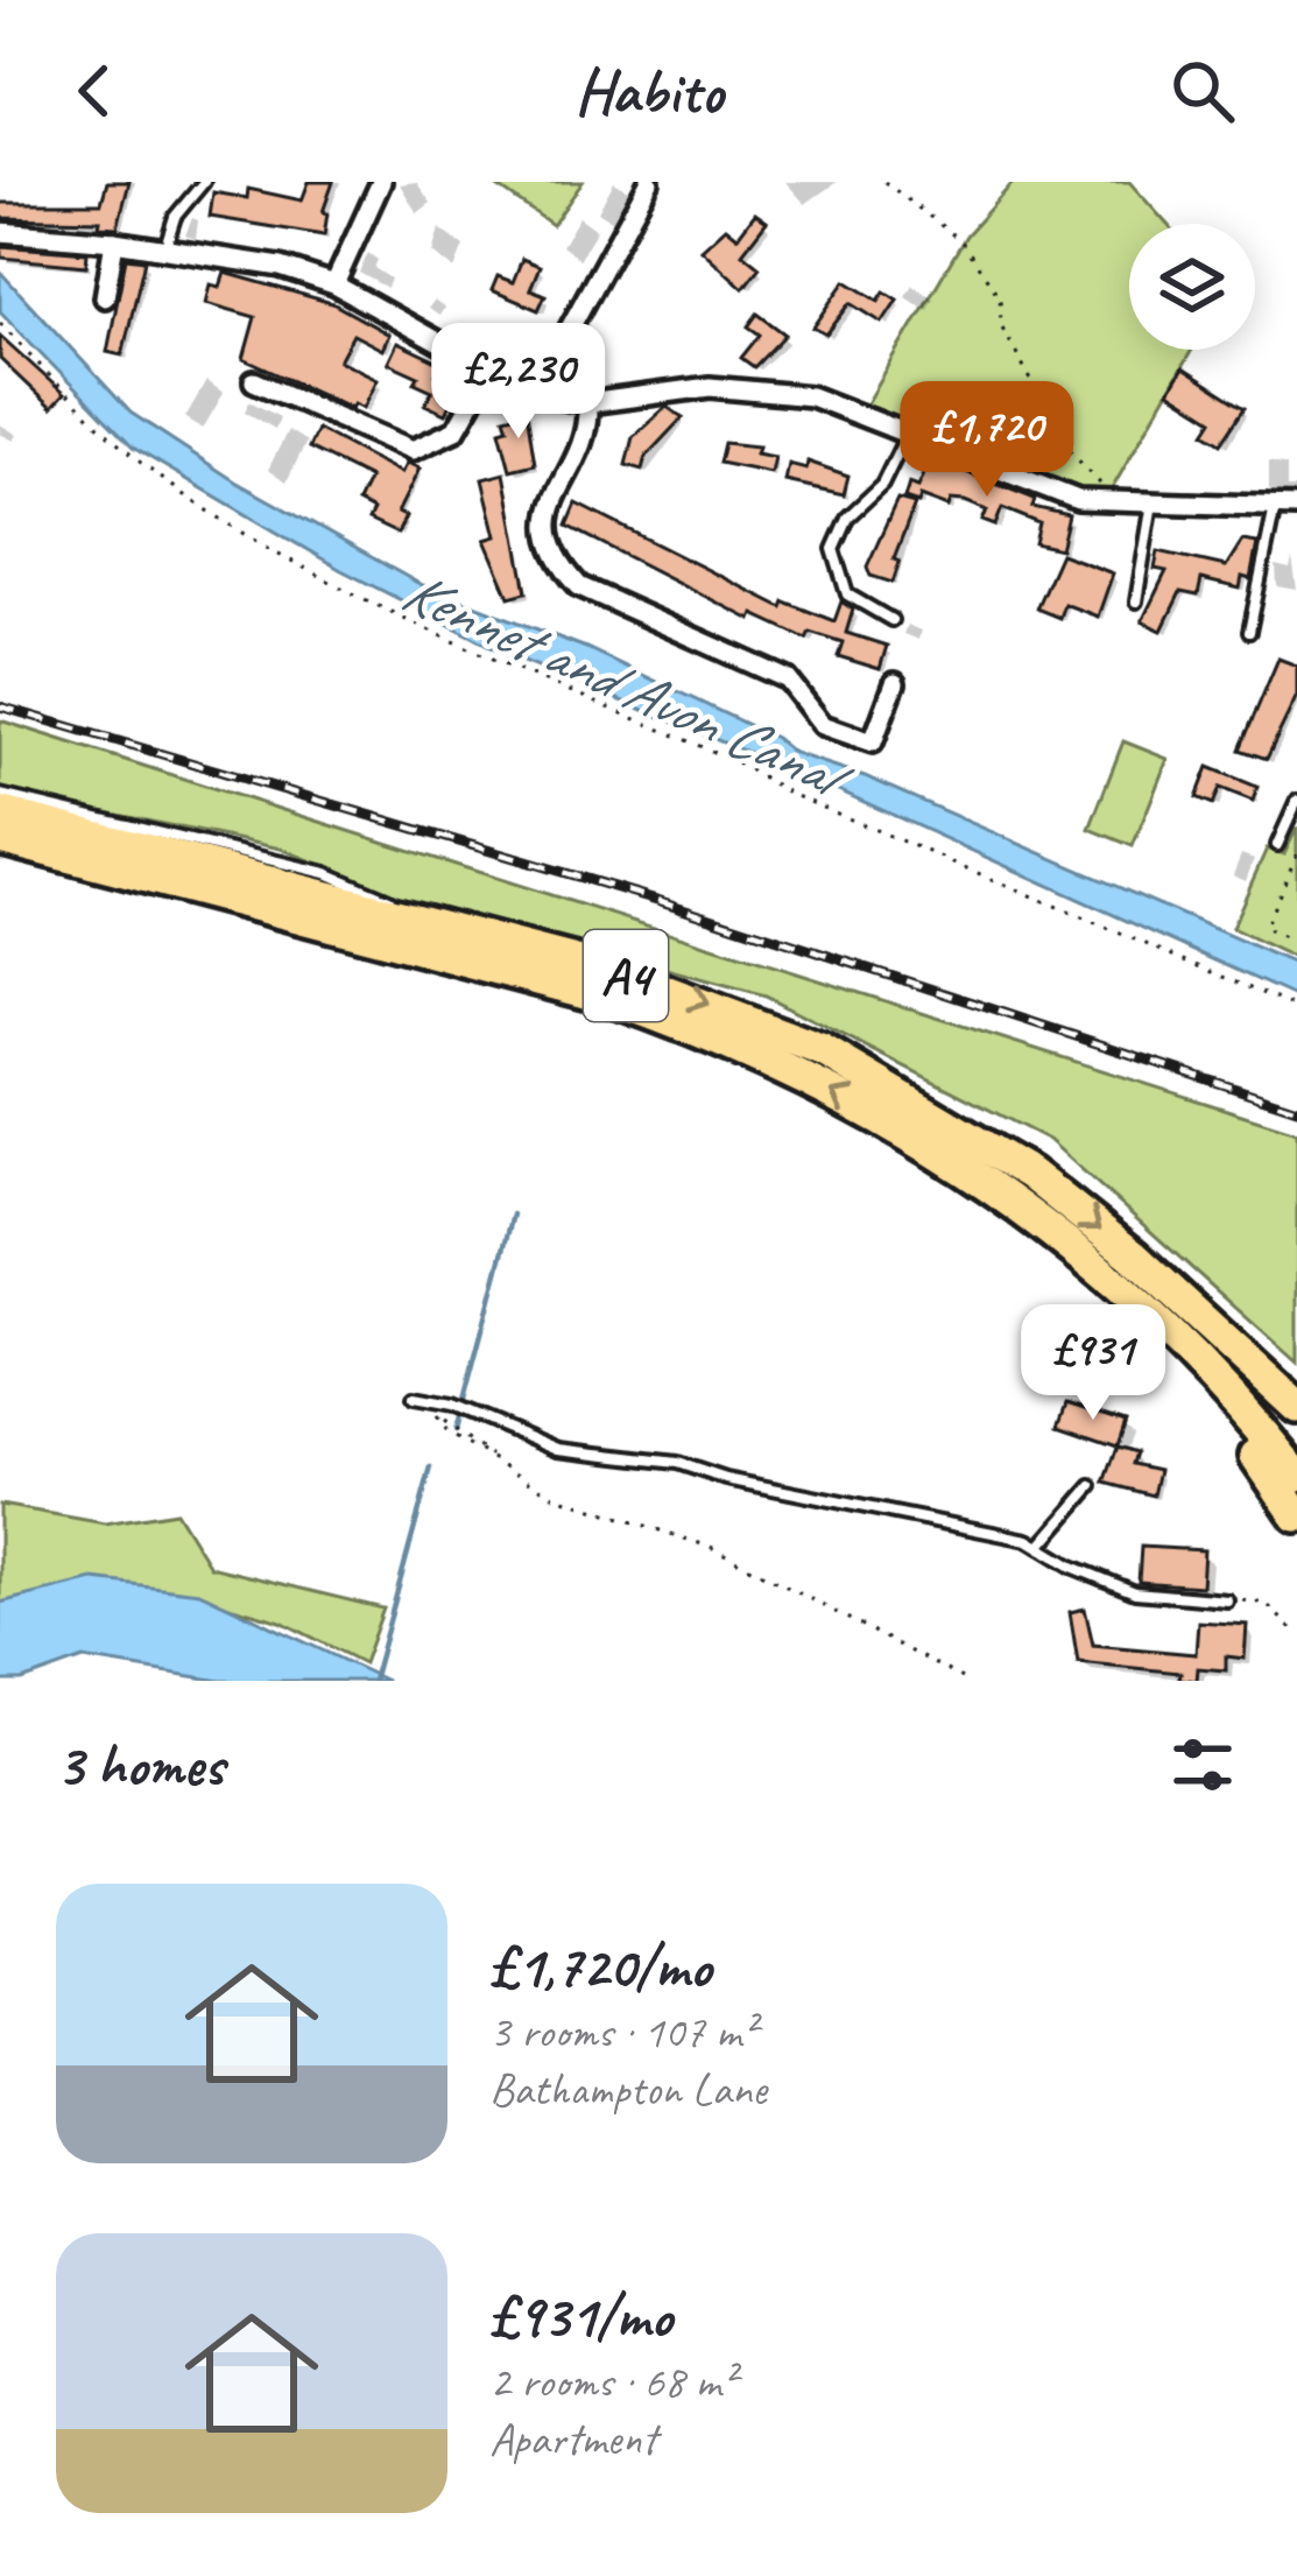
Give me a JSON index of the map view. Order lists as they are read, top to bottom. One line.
{"streets":{"highway":["A4"]},"water":["Kennet and Avon Canal"],"page":{"header":"Habito","price":["£2,230","£1,720","£931"],"heading":"3 homes","list":[{"name":"£1,720/mo","note":"3 rooms · 107 m² · Bathampton Lane"},{"name":"£931/mo","note":"2 rooms · 68 m² · Apartment"}]}}
